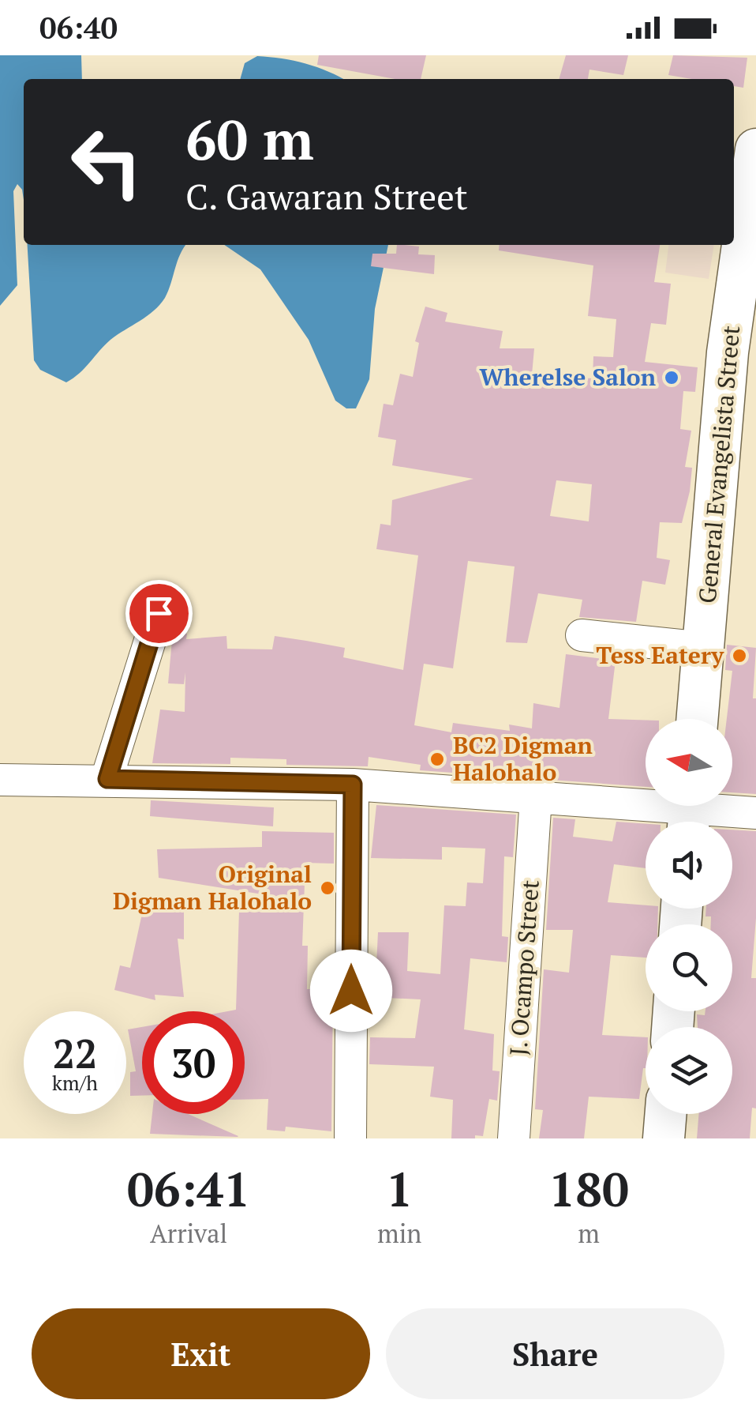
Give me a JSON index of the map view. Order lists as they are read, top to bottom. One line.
{"streets":{"main road":["General Evangelista Street"],"street":["J. Ocampo Street"]},"places":["Wherelse Salon","Tess Eatery","BC2 Digman Halohalo","Original Digman Halohalo"],"north":"left","page":{"status":"06:40","turn":["60 m","C. Gawaran Street"],"speed":"22 km/h","limit":"30","eta":["06:41","Arrival","1","min","180","m"],"buttons":["Exit","Share"]}}
